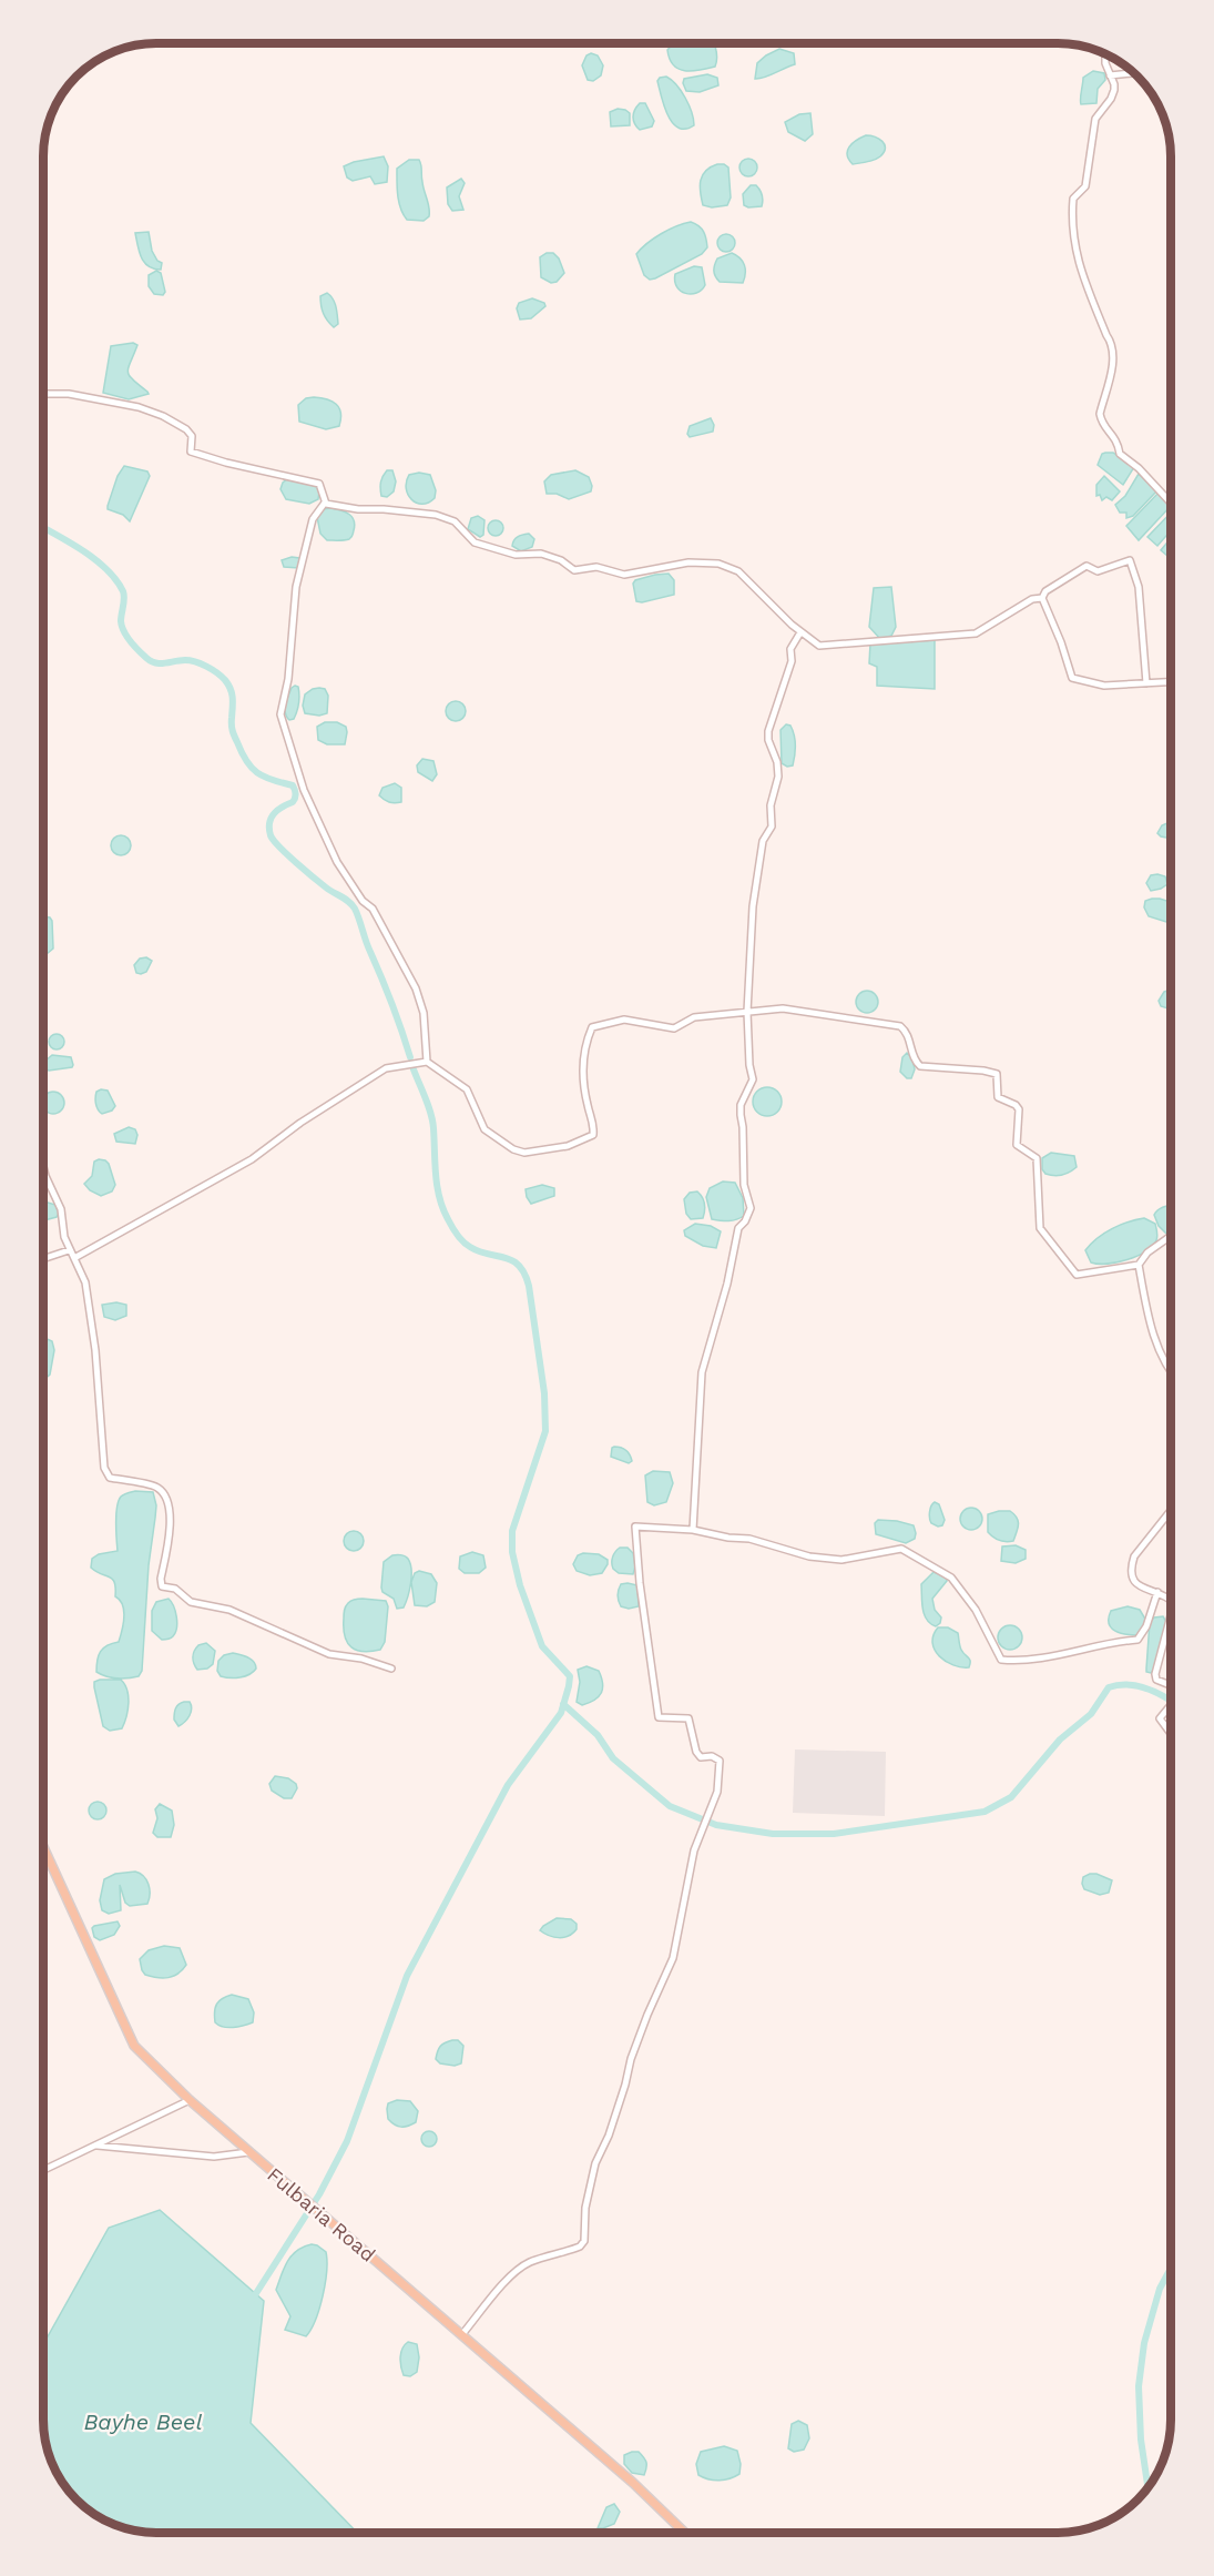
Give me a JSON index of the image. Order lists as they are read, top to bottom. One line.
{"streets":{"main road":["Fulbaria Road"]},"water":["Bayhe Beel"]}
